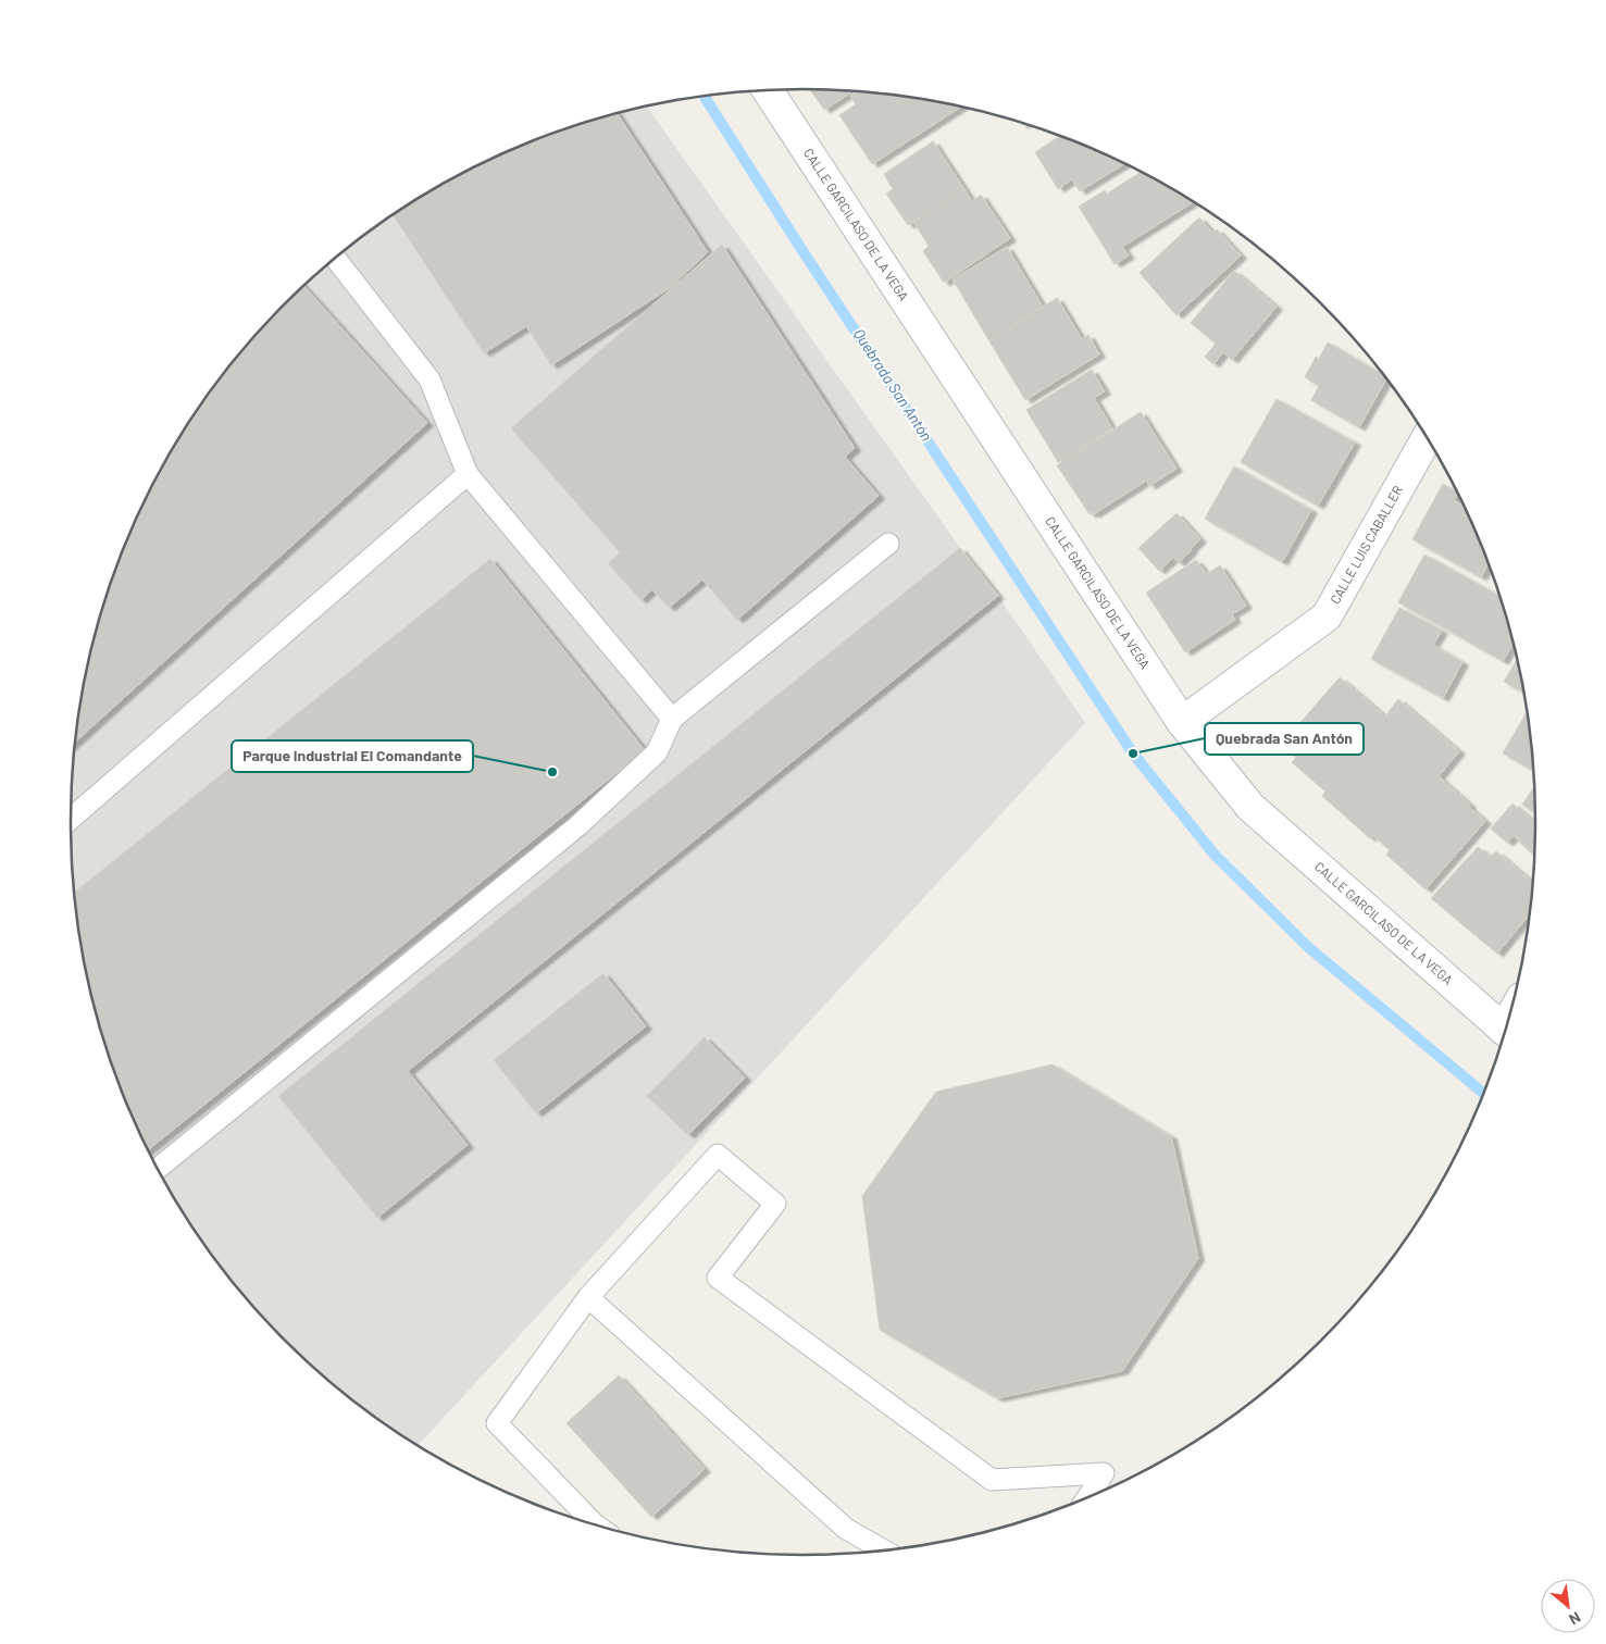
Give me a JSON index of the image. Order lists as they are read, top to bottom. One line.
{"streets":{"street":["CALLE GARCILASO DE LA VEGA","CALLE LUIS CABALLER"]},"crossings":[["CALLE GARCILASO DE LA VEGA","CALLE LUIS CABALLER"]],"water":["Quebrada San Antón"],"places":["Quebrada San Antón","Parque Industrial El Comandante"],"north":"bottom right"}
